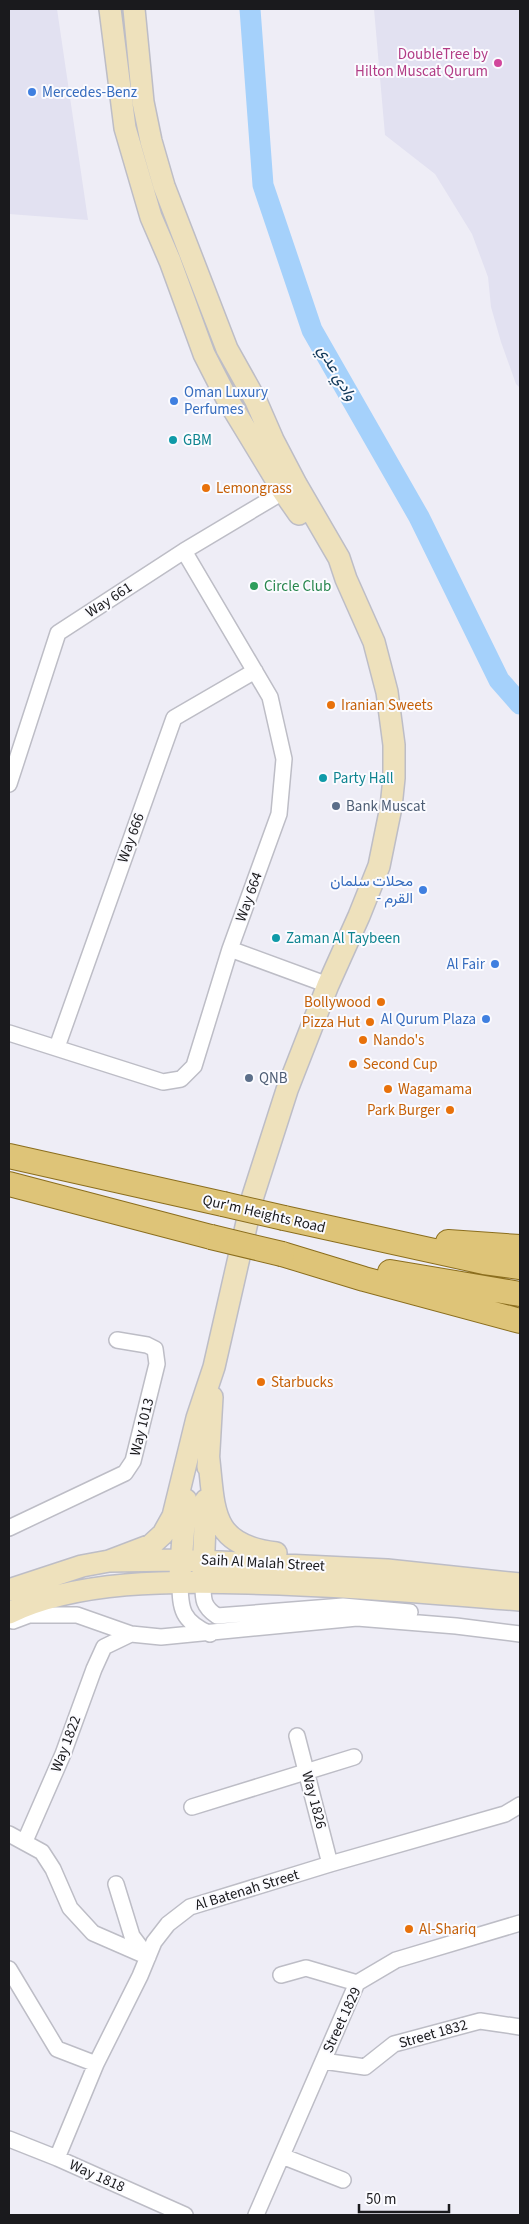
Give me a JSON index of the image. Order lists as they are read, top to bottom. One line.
{"streets":{"main road":["Qur'm Heights Road"],"street":["Way 661","Way 666","Way 664","Way 1013","Saih Al Malah Street","Way 1822","Way 1826","Al Batenah Street","Street 1829","Street 1832","Way 1818"]},"crossings":[["Way 661","Way 664"],["Way 666","Way 664"],["Way 1826","Al Batenah Street"],["Al Batenah Street","Way 1818"],["Street 1829","Street 1832"]],"water":["وادي عدي"],"places":["DoubleTree by Hilton Muscat Qurum","Mercedes-Benz","Oman Luxury Perfumes","GBM","Lemongrass","Circle Club","Iranian Sweets","Party Hall","Bank Muscat","محلات سلمان - القرم","Zaman Al Taybeen","Al Fair","Bollywood","Al Qurum Plaza","Pizza Hut","Nando's","Second Cup","QNB","Wagamama","Park Burger","Starbucks","Al-Shariq"],"scale_bar":"50 m"}
